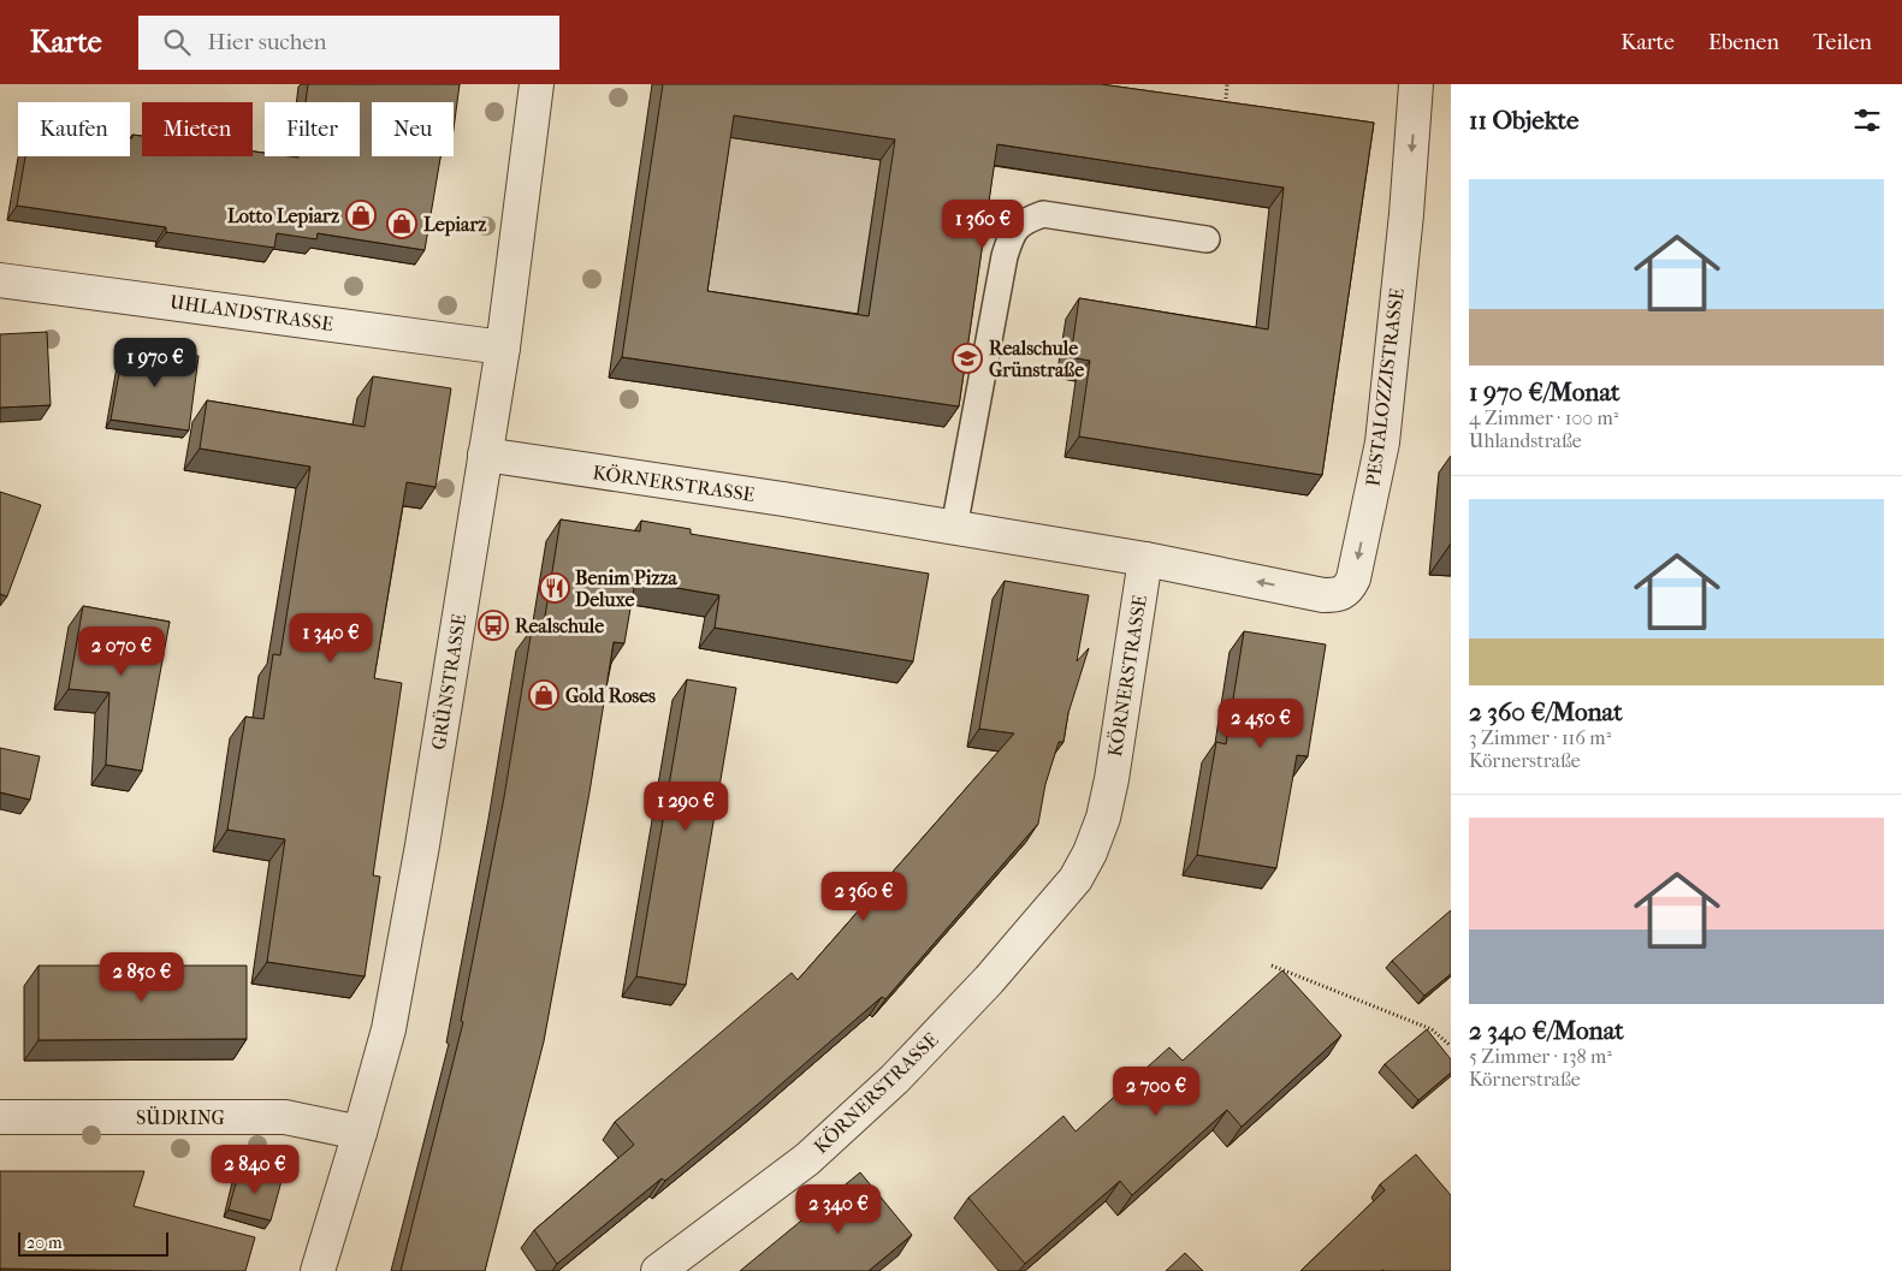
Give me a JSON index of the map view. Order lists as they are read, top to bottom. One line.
{"streets":{"street":["UHLANDSTRASSE","PESTALOZZISTRASSE","KÖRNERSTRASSE","GRÜNSTRASSE","SÜDRING"]},"crossings":[["UHLANDSTRASSE","GRÜNSTRASSE"],["PESTALOZZISTRASSE","KÖRNERSTRASSE"],["KÖRNERSTRASSE","GRÜNSTRASSE"],["GRÜNSTRASSE","SÜDRING"]],"places":{"shop":["Lotto Lepiarz","Lepiarz","Gold Roses"],"school or university":["Realschule Grünstraße"],"restaurant":["Benim Pizza Deluxe"],"bus stop":["Realschule"]},"scale_bar":"20 m","page":{"header":"Karte","search":"Hier suchen","nav":["Karte","Ebenen","Teilen"],"heading":"11 Objekte","chip":["Kaufen","Mieten","Filter","Neu"],"list":[{"name":"1 970 €/Monat","note":"4 Zimmer · 100 m² · Uhlandstraße"},{"name":"2 360 €/Monat","note":"3 Zimmer · 116 m² · Körnerstraße"},{"name":"2 340 €/Monat","note":"5 Zimmer · 138 m² · Körnerstraße"}],"price":["1 360 €","1 970 €","1 340 €","2 070 €","2 450 €","1 290 €","2 360 €","2 850 €","2 700 €","2 840 €","2 340 €"],"scale":"20 m"}}
